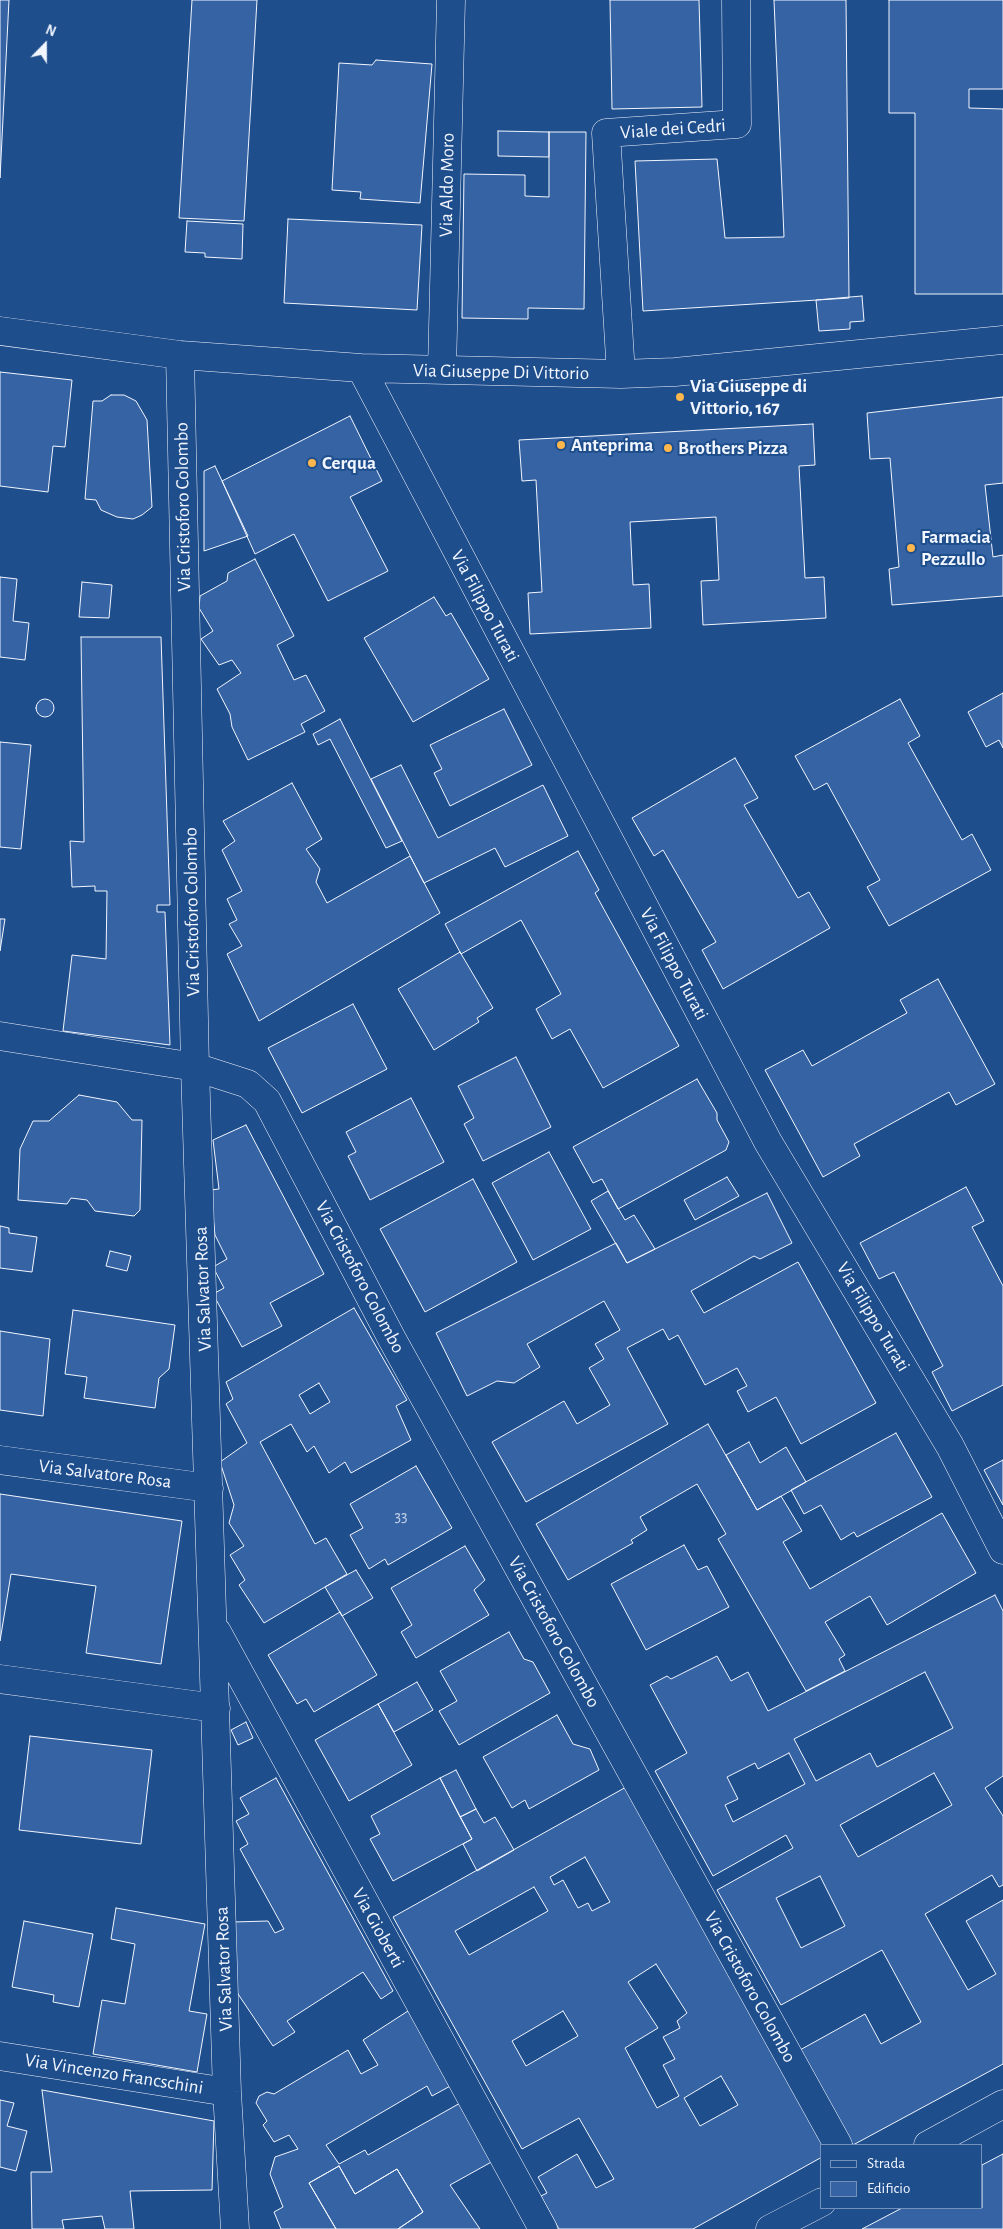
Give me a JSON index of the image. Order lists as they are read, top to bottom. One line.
{"streets":{"street":["Viale dei Cedri","Via Aldo Moro","Via Giuseppe Di Vittorio","Via Cristoforo Colombo","Via Filippo Turati","Via Salvator Rosa","Via Salvatore Rosa","Via Gioberti","Via Vincenzo Francschini"]},"crossings":[["Viale dei Cedri","Via Giuseppe Di Vittorio"],["Via Aldo Moro","Via Giuseppe Di Vittorio"],["Via Giuseppe Di Vittorio","Via Cristoforo Colombo"],["Via Giuseppe Di Vittorio","Via Filippo Turati"],["Via Cristoforo Colombo","Via Salvator Rosa"],["Via Salvator Rosa","Via Salvatore Rosa"],["Via Salvator Rosa","Via Gioberti"],["Via Salvator Rosa","Via Vincenzo Francschini"]],"places":["Via Giuseppe di Vittorio, 167","Anteprima","Brothers Pizza","Cerqua","Farmacia Pezzullo"],"house_numbers":["33"],"legend":["Strada","Edificio"],"north":"top"}
